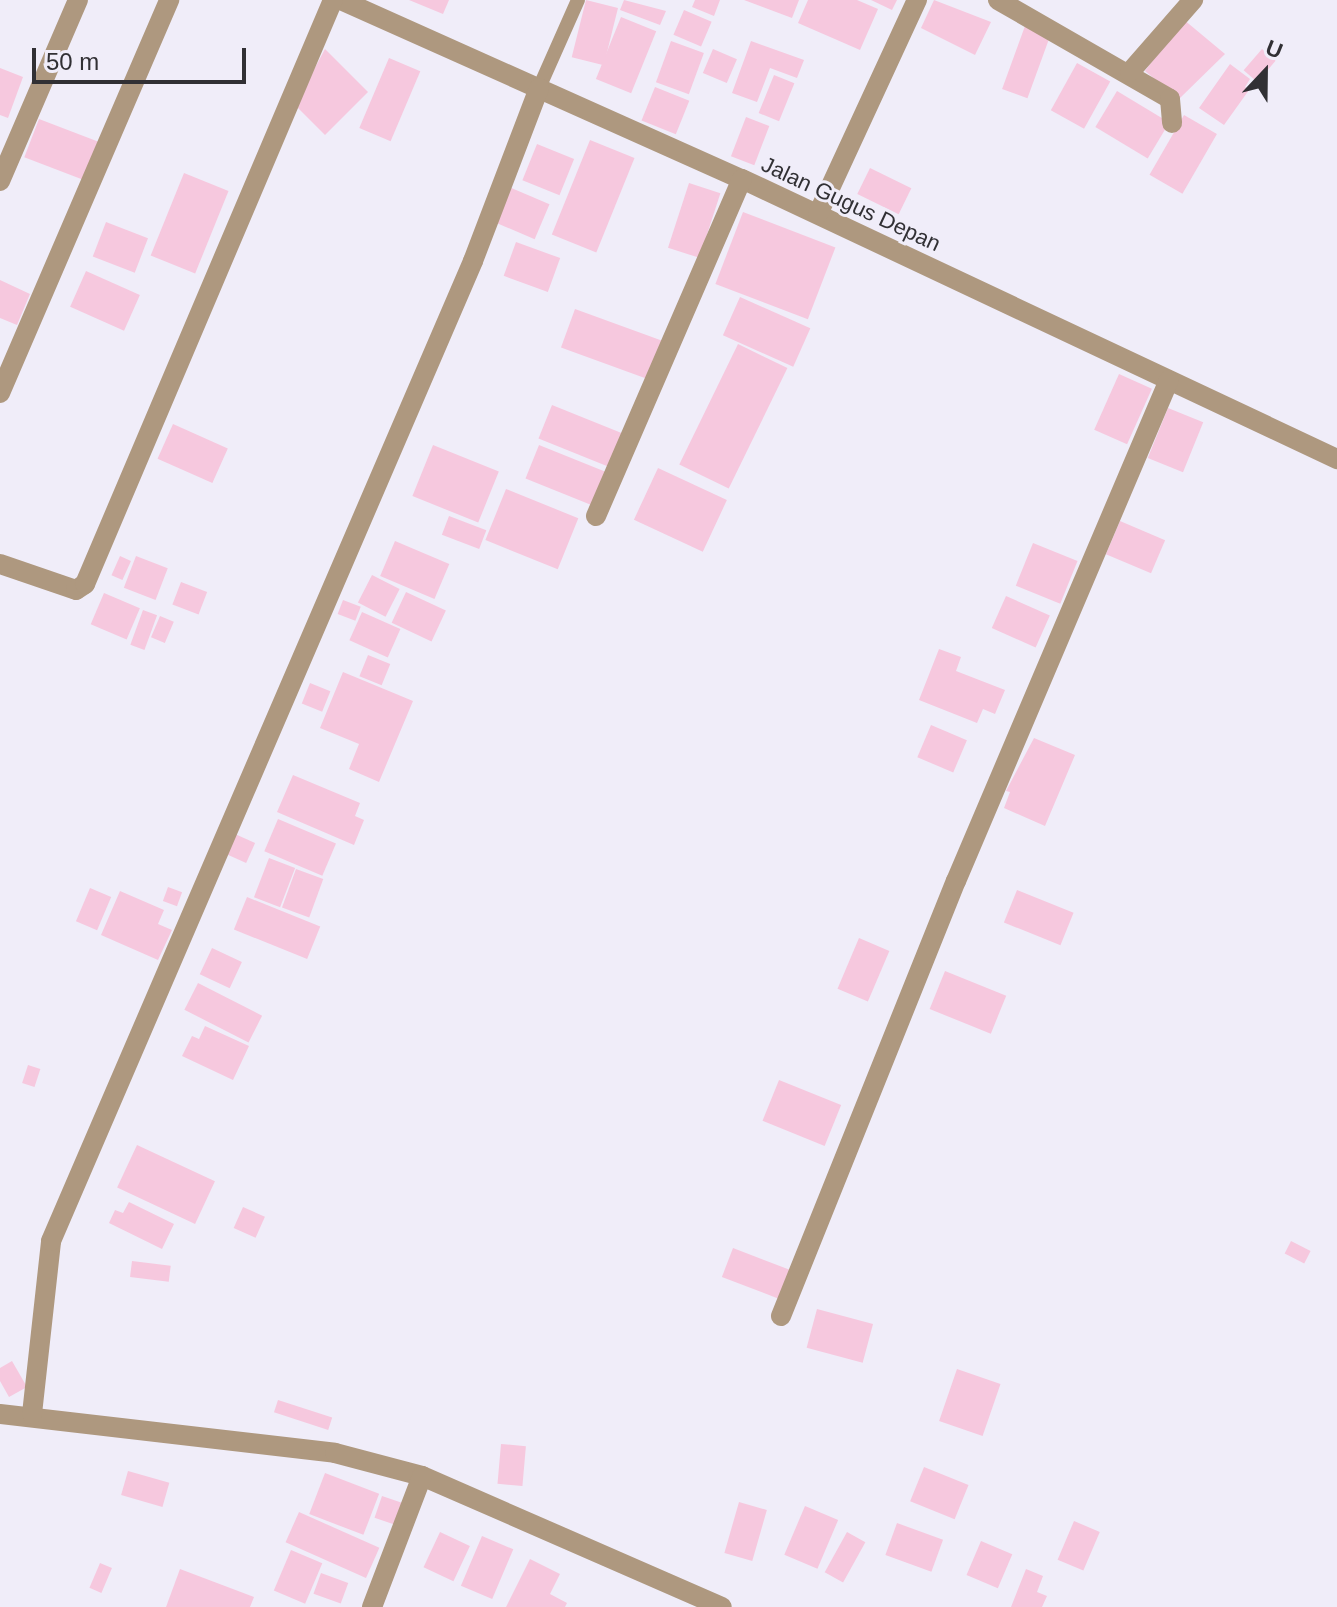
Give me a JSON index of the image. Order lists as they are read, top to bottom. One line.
{"streets":{"street":["Jalan Gugus Depan"]},"scale_bar":"50 m","north":"top"}
